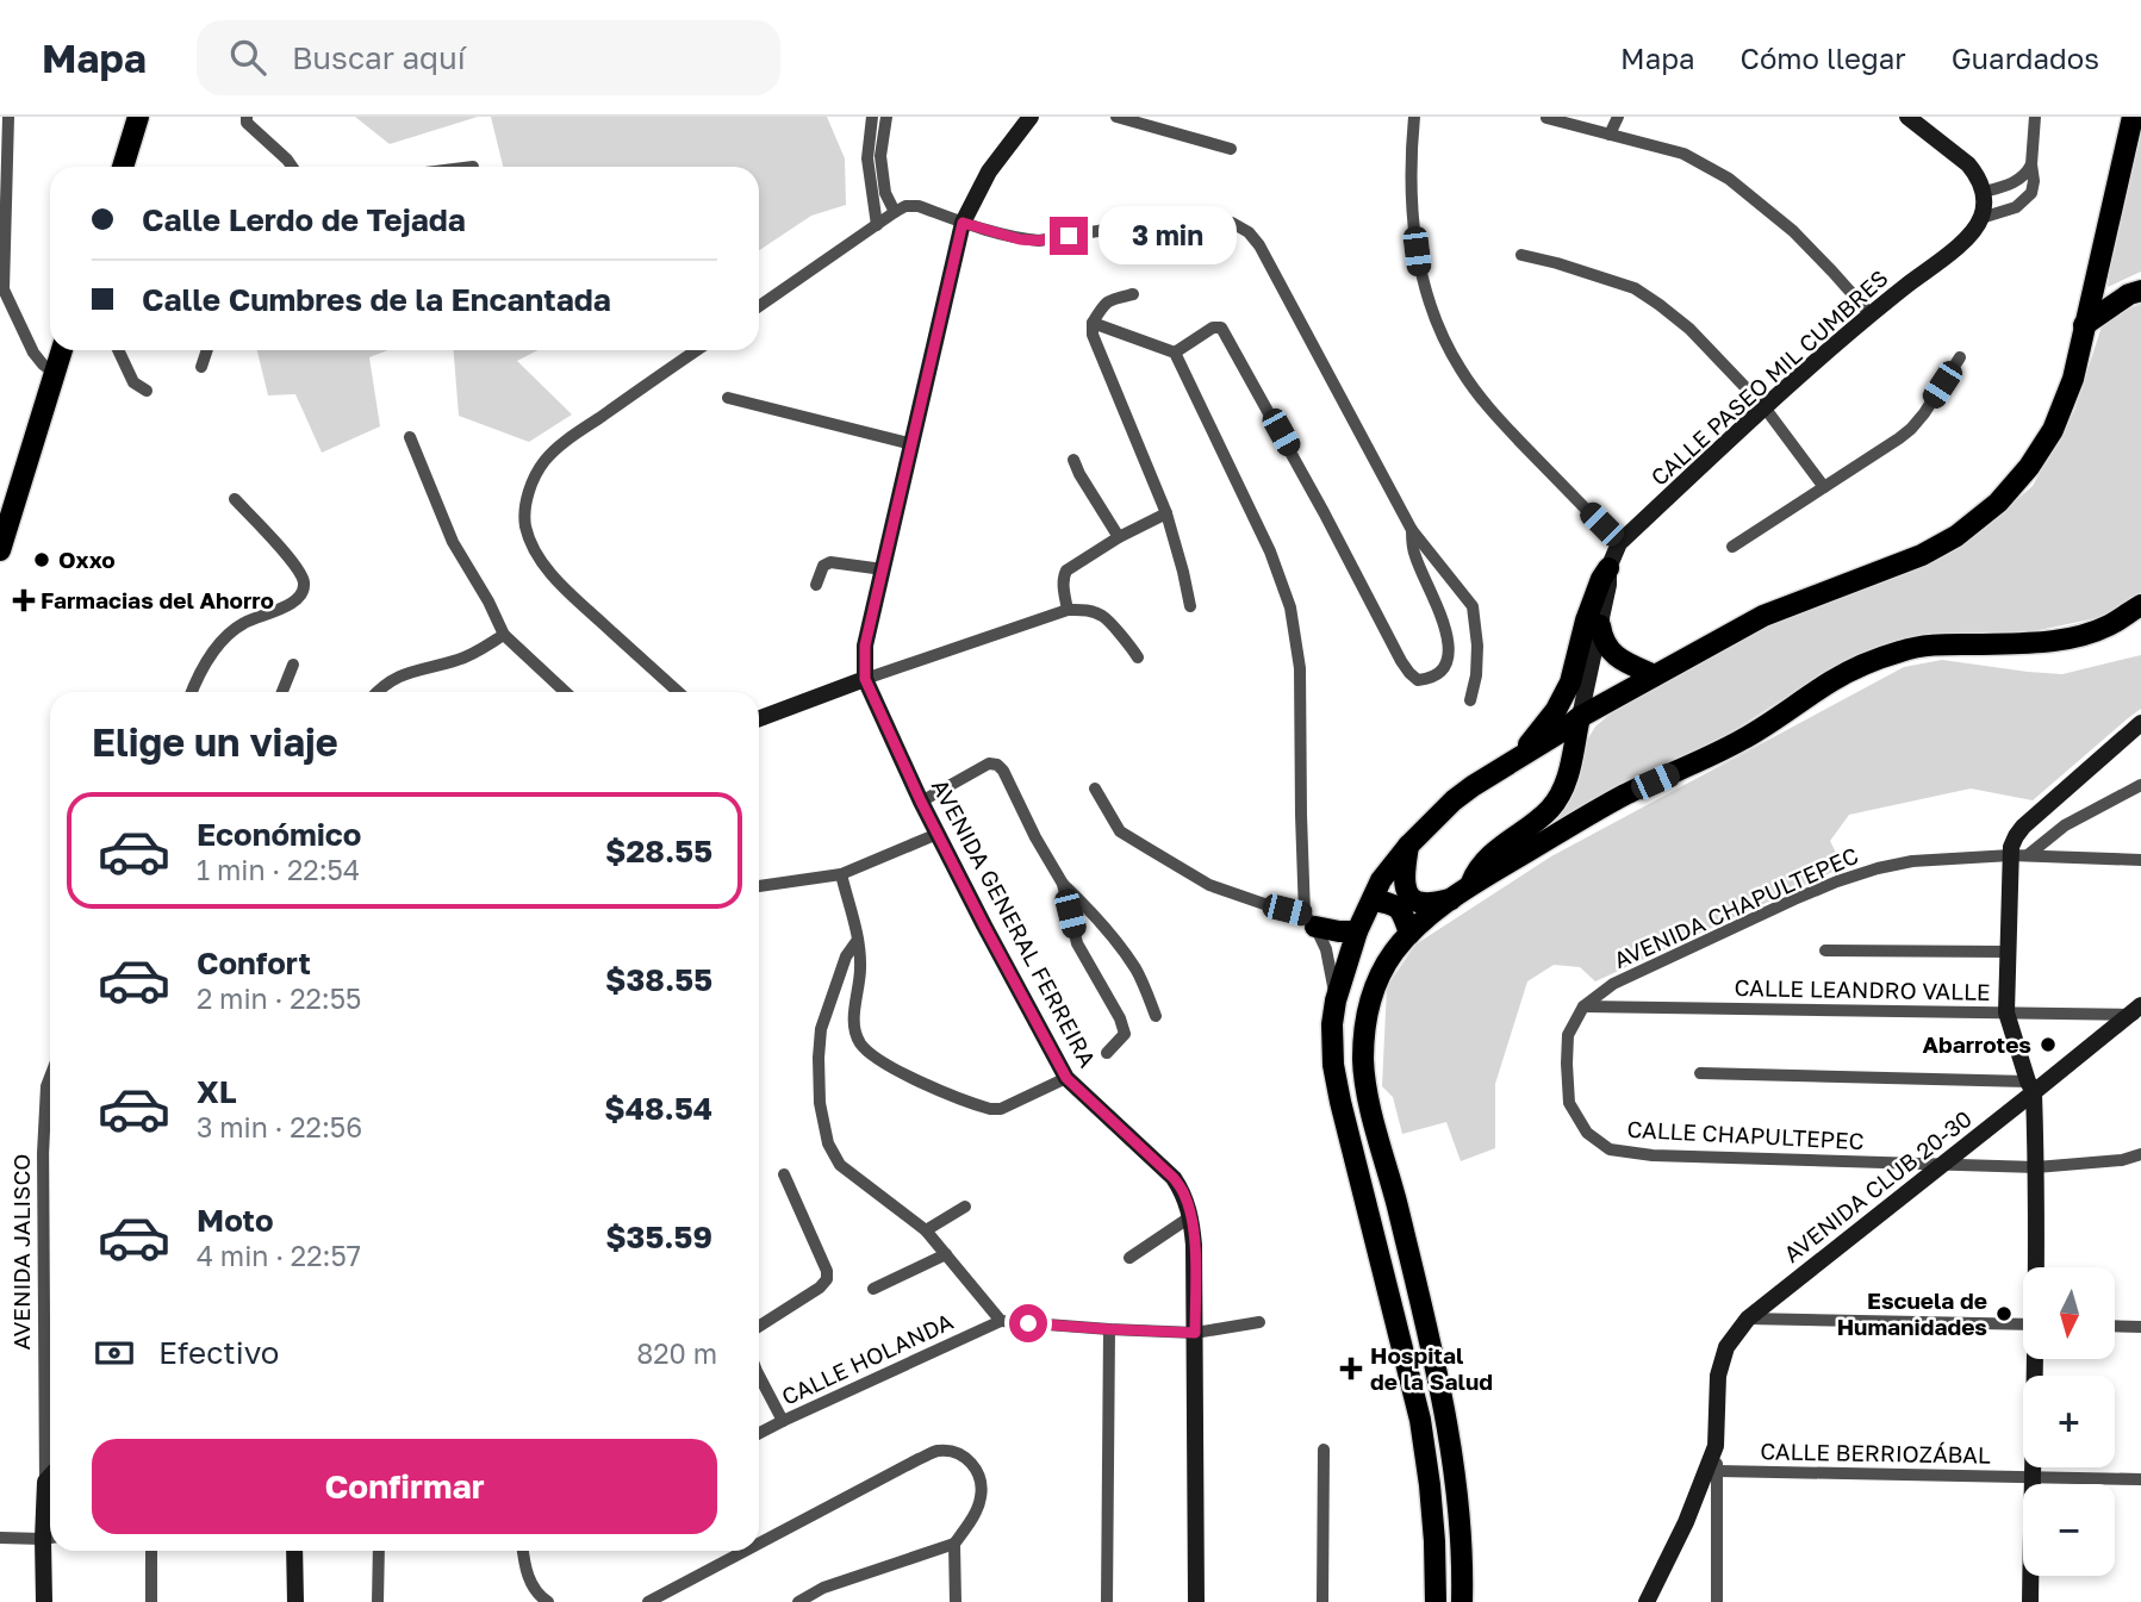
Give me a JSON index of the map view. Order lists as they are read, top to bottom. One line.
{"streets":{"street":["CALLE PASEO MIL CUMBRES","AVENIDA CHAPULTEPEC","AVENIDA GENERAL FERREIRA","CALLE LEANDRO VALLE","CALLE CHAPULTEPEC","AVENIDA CLUB 20-30","AVENIDA JALISCO","CALLE HOLANDA","CALLE BERRIOZÁBAL"]},"crossings":[["AVENIDA CHAPULTEPEC","CALLE LEANDRO VALLE"],["AVENIDA CHAPULTEPEC","CALLE CHAPULTEPEC"],["CALLE LEANDRO VALLE","CALLE CHAPULTEPEC"],["CALLE LEANDRO VALLE","AVENIDA CLUB 20-30"],["CALLE CHAPULTEPEC","AVENIDA CLUB 20-30"]],"places":{"other":["Oxxo","Abarrotes","Escuela de Humanidades"],"health":["Farmacias del Ahorro","Hospital de la Salud"]},"north":"bottom","page":{"header":"Mapa","search":"Buscar aquí","nav":["Mapa","Cómo llegar","Guardados"],"banner":["Calle Lerdo de Tejada","Calle Cumbres de la Encantada"],"bubble":"3 min","heading":"Elige un viaje","list":[{"name":"Económico","note":"1 min · 22:54","value":"$28.55"},{"name":"Confort","note":"2 min · 22:55","value":"$38.55"},{"name":"XL","note":"3 min · 22:56","value":"$48.54"},{"name":"Moto","note":"4 min · 22:57","value":"$35.59"}],"map_buttons":["+","−"],"pay":["Efectivo","820 m"],"buttons":"Confirmar"}}
